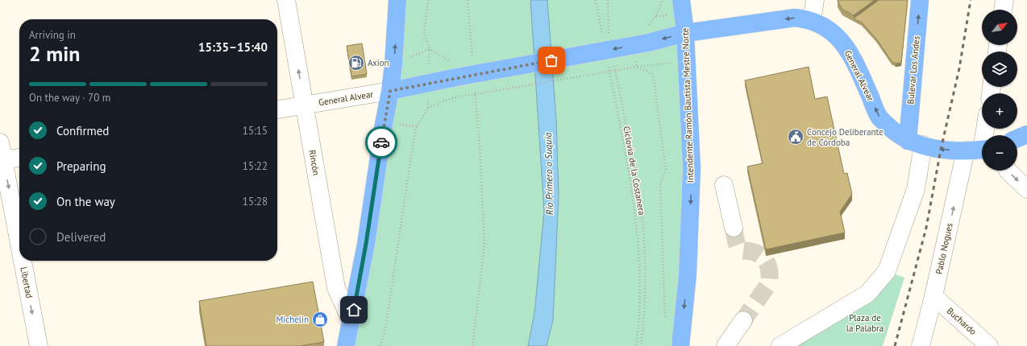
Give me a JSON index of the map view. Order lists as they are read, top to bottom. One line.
{"streets":{"main road":["Bulevar Los Andes","General Alvear","Intendente Ramón Bautista Mestre Norte"],"street":["Rincón","Pablo Nogues","Libertad","Buchardo"],"path":["Ciclovía de la Costanera"]},"crossings":[["Bulevar Los Andes","General Alvear"],["General Alvear","Intendente Ramón Bautista Mestre Norte"],["General Alvear","Rincón"],["General Alvear","Pablo Nogues"],["Pablo Nogues","Buchardo"]],"one_way":["Bulevar Los Andes","General Alvear","Intendente Ramón Bautista Mestre Norte","Pablo Nogues","Libertad"],"water":["Río Primero o Suquía"],"parks":["Plaza de la Palabra"],"places":{"fuel station":["Axion"],"public building":["Concejo Deliberante de Córdoba"],"shop":["Michelin"]},"north":"top right","page":{"map_buttons":["+","−"],"heading":["2 min","Arriving in","15:35–15:40"],"bar":"On the way · 70 m","list":[["Confirmed","15:15"],["Preparing","15:22"],["On the way","15:28"],"Delivered"]}}
